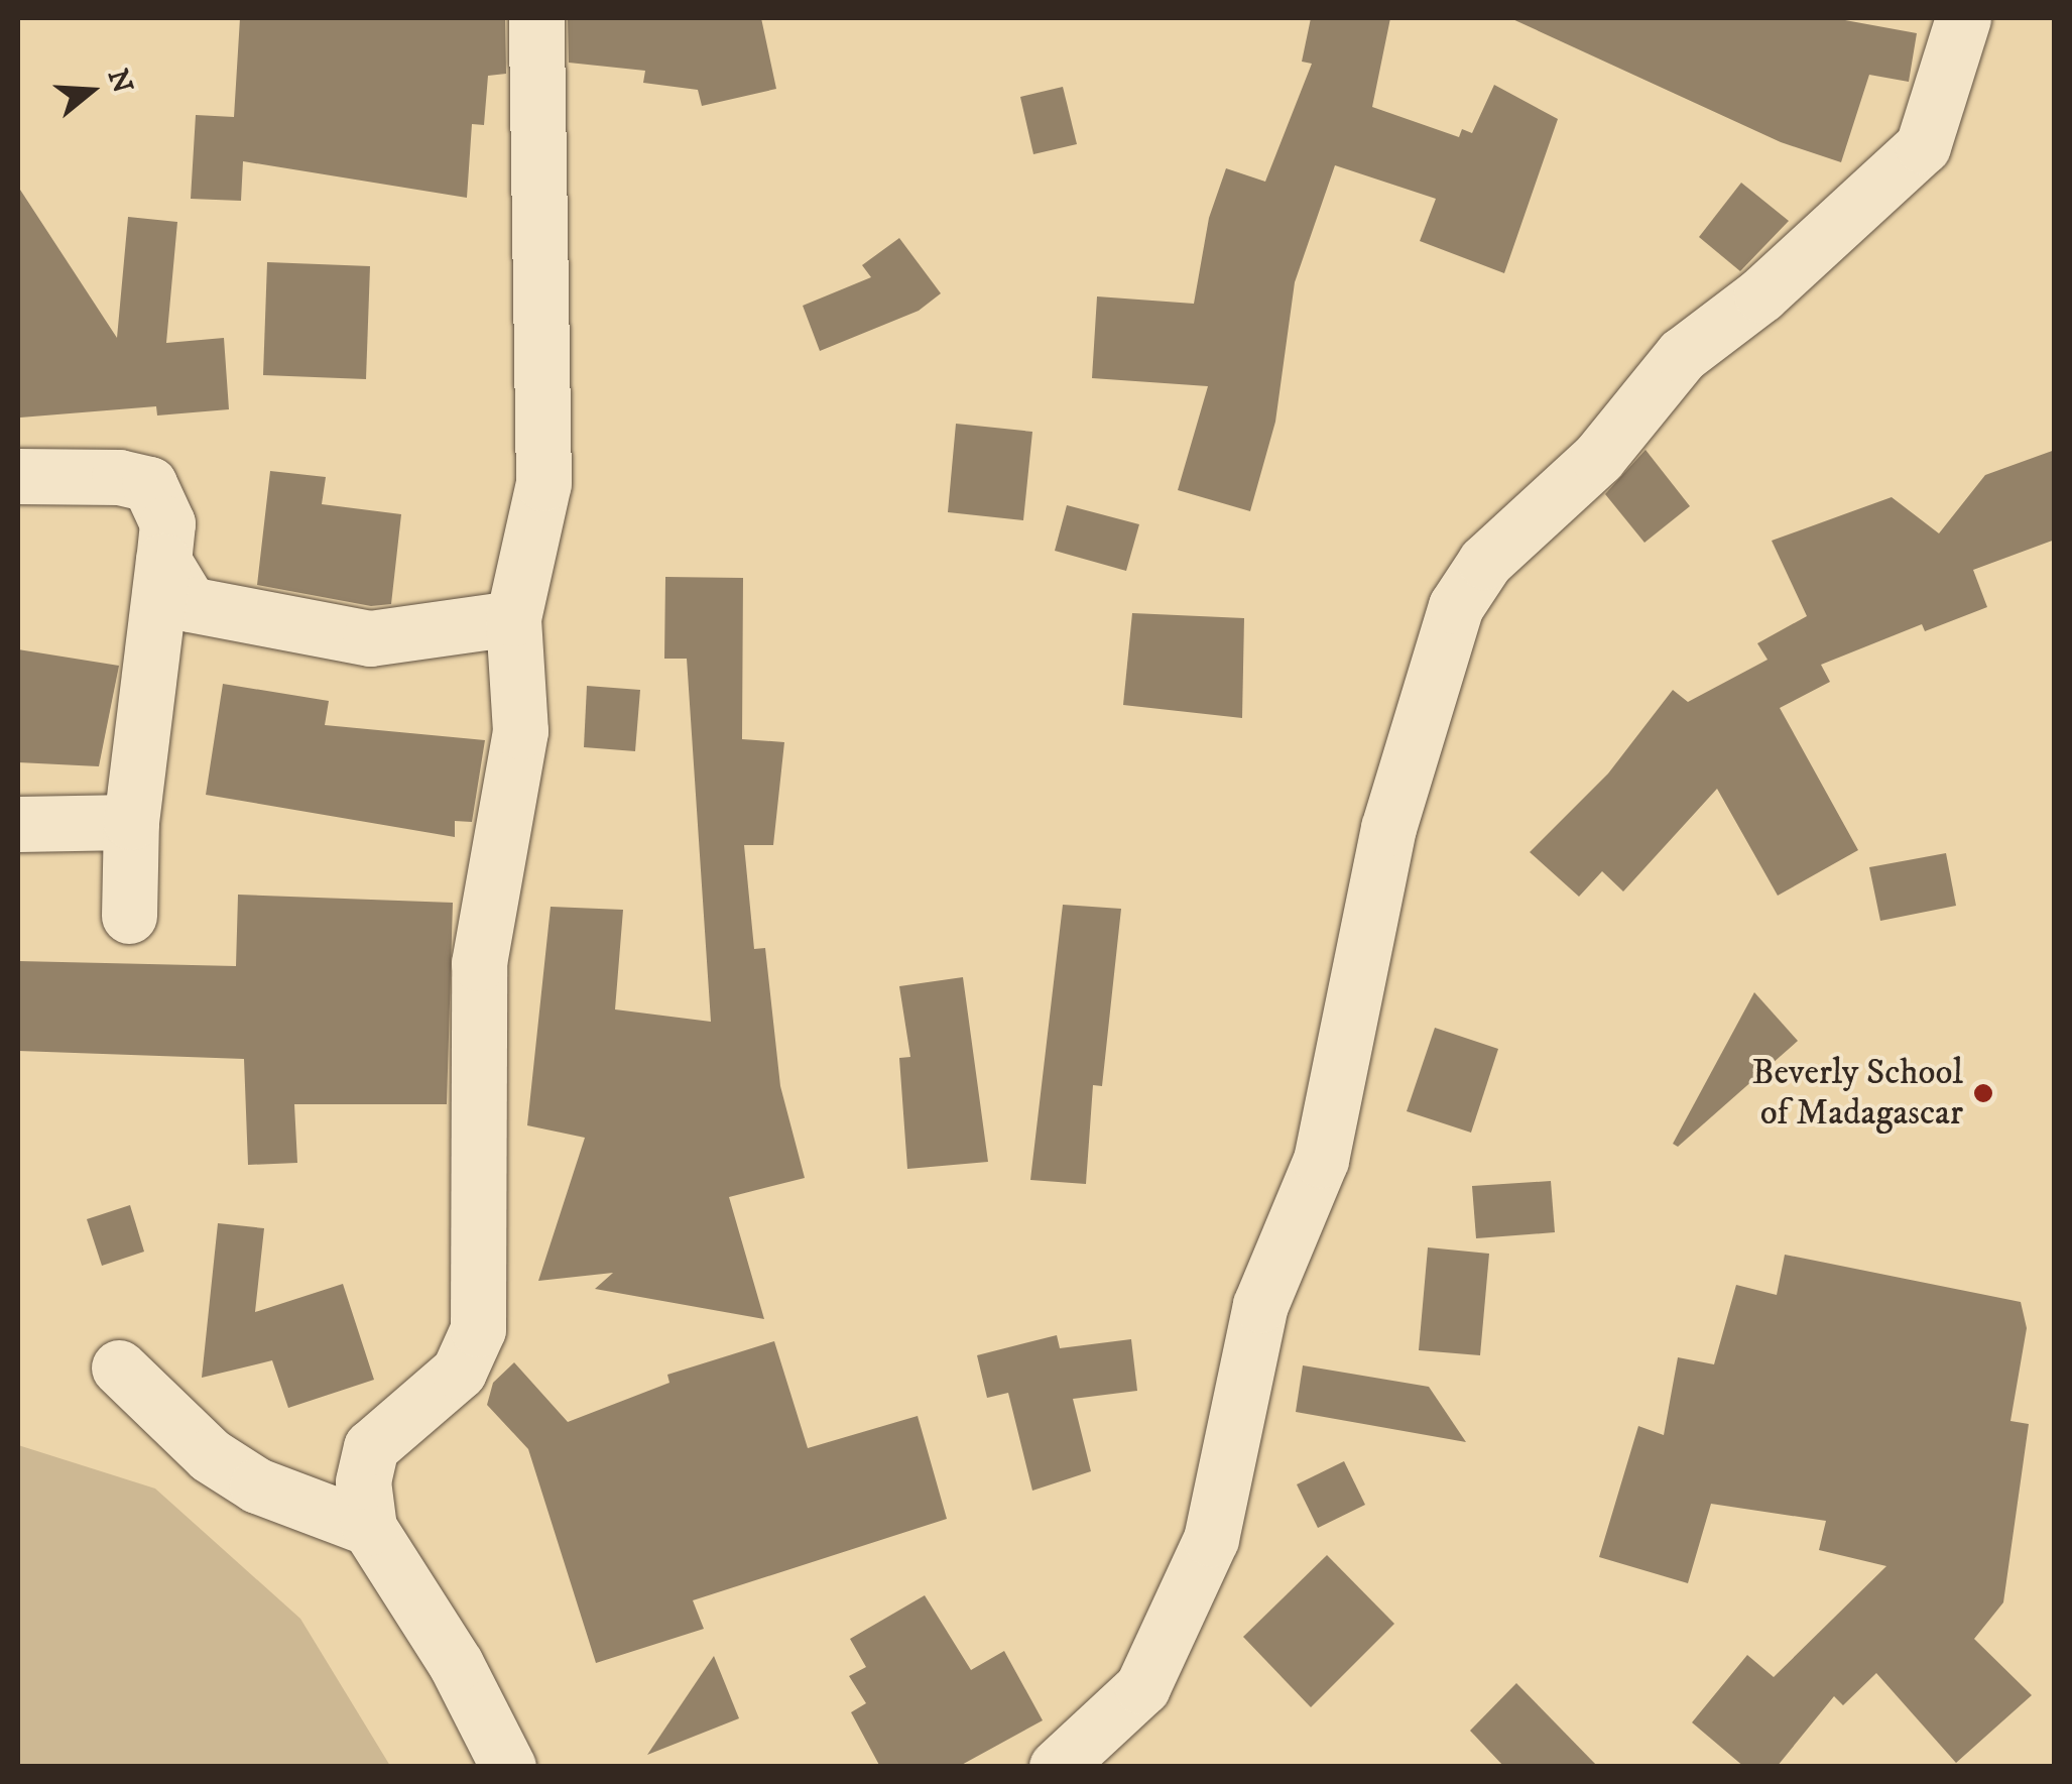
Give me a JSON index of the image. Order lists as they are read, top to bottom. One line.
{"places":["Beverly School of Madagascar"],"north":"right"}
